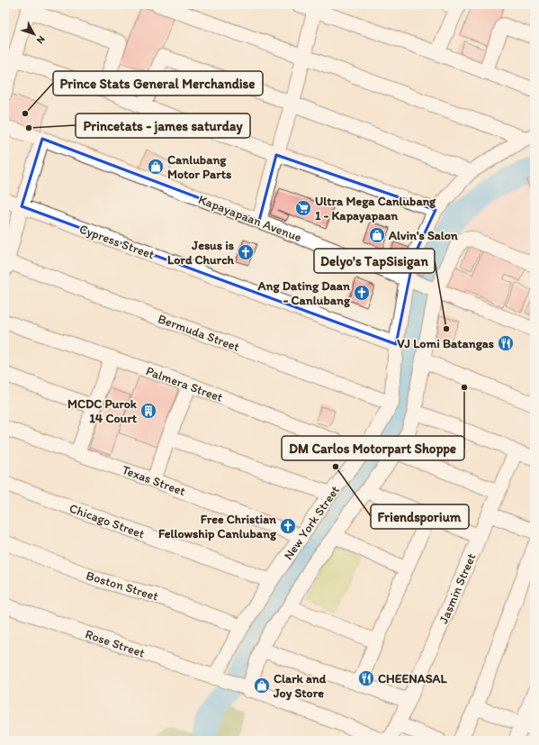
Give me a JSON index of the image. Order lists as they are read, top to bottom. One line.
{"streets":{"street":["Kapayapaan Avenue","Cypress Street","Bermuda Street","Palmera Street","Texas Street","Chicago Street","New York Street","Boston Street","Jasmin Street","Rose Street"]},"crossings":[["Kapayapaan Avenue","New York Street"],["Cypress Street","New York Street"],["Bermuda Street","New York Street"],["Palmera Street","New York Street"],["Texas Street","New York Street"],["Chicago Street","New York Street"],["New York Street","Boston Street"],["New York Street","Rose Street"],["Jasmin Street","Rose Street"]],"places":{"other":["Prince Stats General Merchandise","Princetats - james saturday","Delyo's TapSisigan","DM Carlos Motorpart Shoppe","Friendsporium"],"shop":["Canlubang Motor Parts","Alvin's Salon","Clark and Joy Store"],"supermarket":["Ultra Mega Canlubang 1 - Kapayapaan"],"church":["Jesus is Lord Church","Ang Dating Daan - Canlubang","Free Christian Fellowship Canlubang"],"restaurant":["VJ Lomi Batangas","CHEENASAL"],"building":["MCDC Purok 14 Court"]},"north":"bottom right"}
